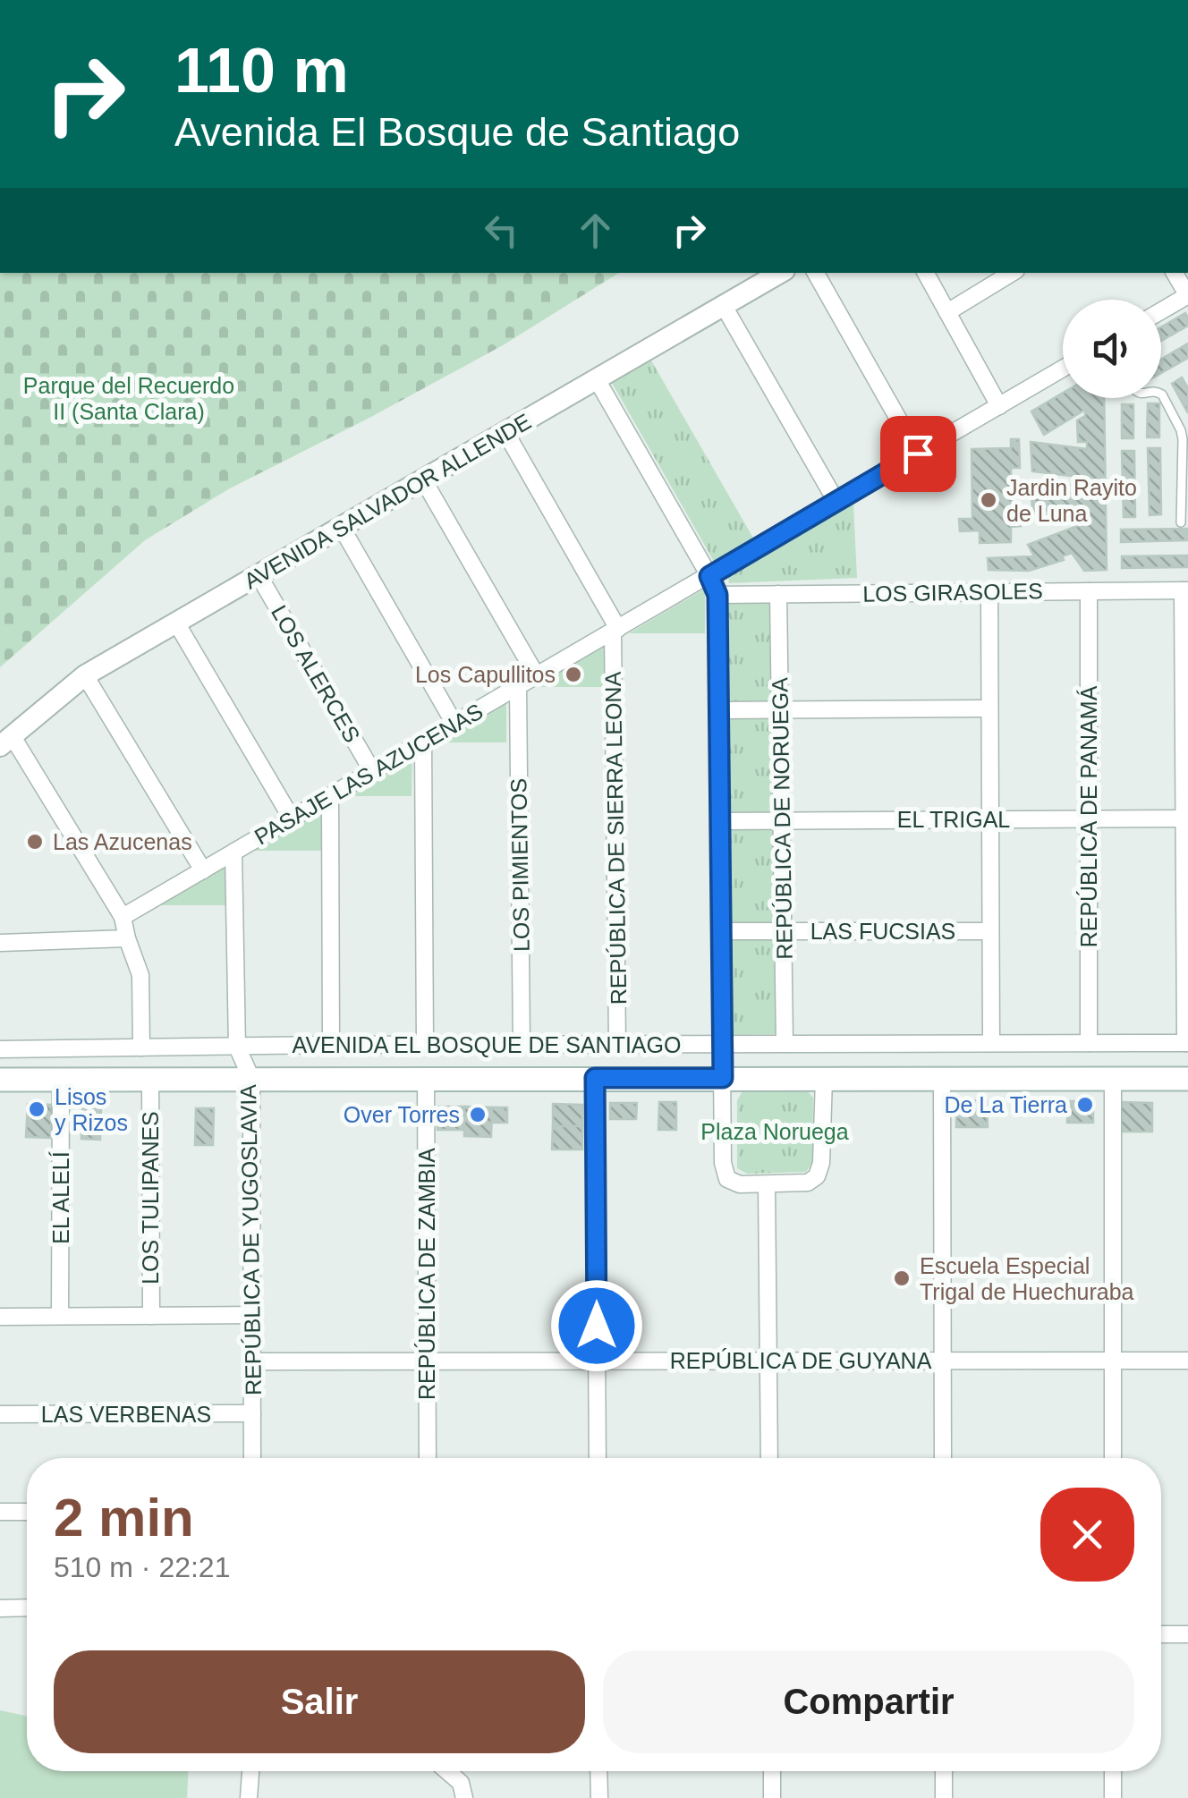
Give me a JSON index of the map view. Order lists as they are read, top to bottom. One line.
{"streets":{"main road":["AVENIDA EL BOSQUE DE SANTIAGO"],"street":["AVENIDA SALVADOR ALLENDE","LOS GIRASOLES","LOS ALERCES","PASAJE LAS AZUCENAS","REPÚBLICA DE PANAMÁ","REPÚBLICA DE NORUEGA","EL TRIGAL","REPÚBLICA DE SIERRA LEONA","LOS PIMIENTOS","LAS FUCSIAS","EL ALELÍ","LOS TULIPANES","REPÚBLICA DE YUGOSLAVIA","REPÚBLICA DE ZAMBIA","REPÚBLICA DE GUYANA","LAS VERBENAS"]},"crossings":[["AVENIDA SALVADOR ALLENDE","LOS ALERCES"],["AVENIDA SALVADOR ALLENDE","REPÚBLICA DE SIERRA LEONA"],["LOS GIRASOLES","REPÚBLICA DE PANAMÁ"],["LOS GIRASOLES","REPÚBLICA DE NORUEGA"],["LOS ALERCES","PASAJE LAS AZUCENAS"],["PASAJE LAS AZUCENAS","REPÚBLICA DE SIERRA LEONA"],["PASAJE LAS AZUCENAS","LOS PIMIENTOS"],["PASAJE LAS AZUCENAS","REPÚBLICA DE YUGOSLAVIA"],["REPÚBLICA DE PANAMÁ","EL TRIGAL"],["REPÚBLICA DE PANAMÁ","AVENIDA EL BOSQUE DE SANTIAGO"],["REPÚBLICA DE NORUEGA","EL TRIGAL"],["REPÚBLICA DE NORUEGA","LAS FUCSIAS"],["REPÚBLICA DE NORUEGA","AVENIDA EL BOSQUE DE SANTIAGO"],["REPÚBLICA DE SIERRA LEONA","AVENIDA EL BOSQUE DE SANTIAGO"],["LOS PIMIENTOS","AVENIDA EL BOSQUE DE SANTIAGO"],["AVENIDA EL BOSQUE DE SANTIAGO","EL ALELÍ"],["AVENIDA EL BOSQUE DE SANTIAGO","LOS TULIPANES"],["AVENIDA EL BOSQUE DE SANTIAGO","REPÚBLICA DE YUGOSLAVIA"],["AVENIDA EL BOSQUE DE SANTIAGO","REPÚBLICA DE ZAMBIA"],["REPÚBLICA DE YUGOSLAVIA","REPÚBLICA DE GUYANA"],["REPÚBLICA DE YUGOSLAVIA","LAS VERBENAS"],["REPÚBLICA DE ZAMBIA","REPÚBLICA DE GUYANA"]],"parks":["Parque del Recuerdo II (Santa Clara)","Plaza Noruega"],"places":["Jardin Rayito de Luna","Los Capullitos","Las Azucenas","De La Tierra","Lisos y Rizos","Over Torres","Escuela Especial Trigal de Huechuraba"],"page":{"turn":["110 m","Avenida El Bosque de Santiago"],"heading":["2 min","510 m · 22:21"],"buttons":["Salir","Compartir"]}}
